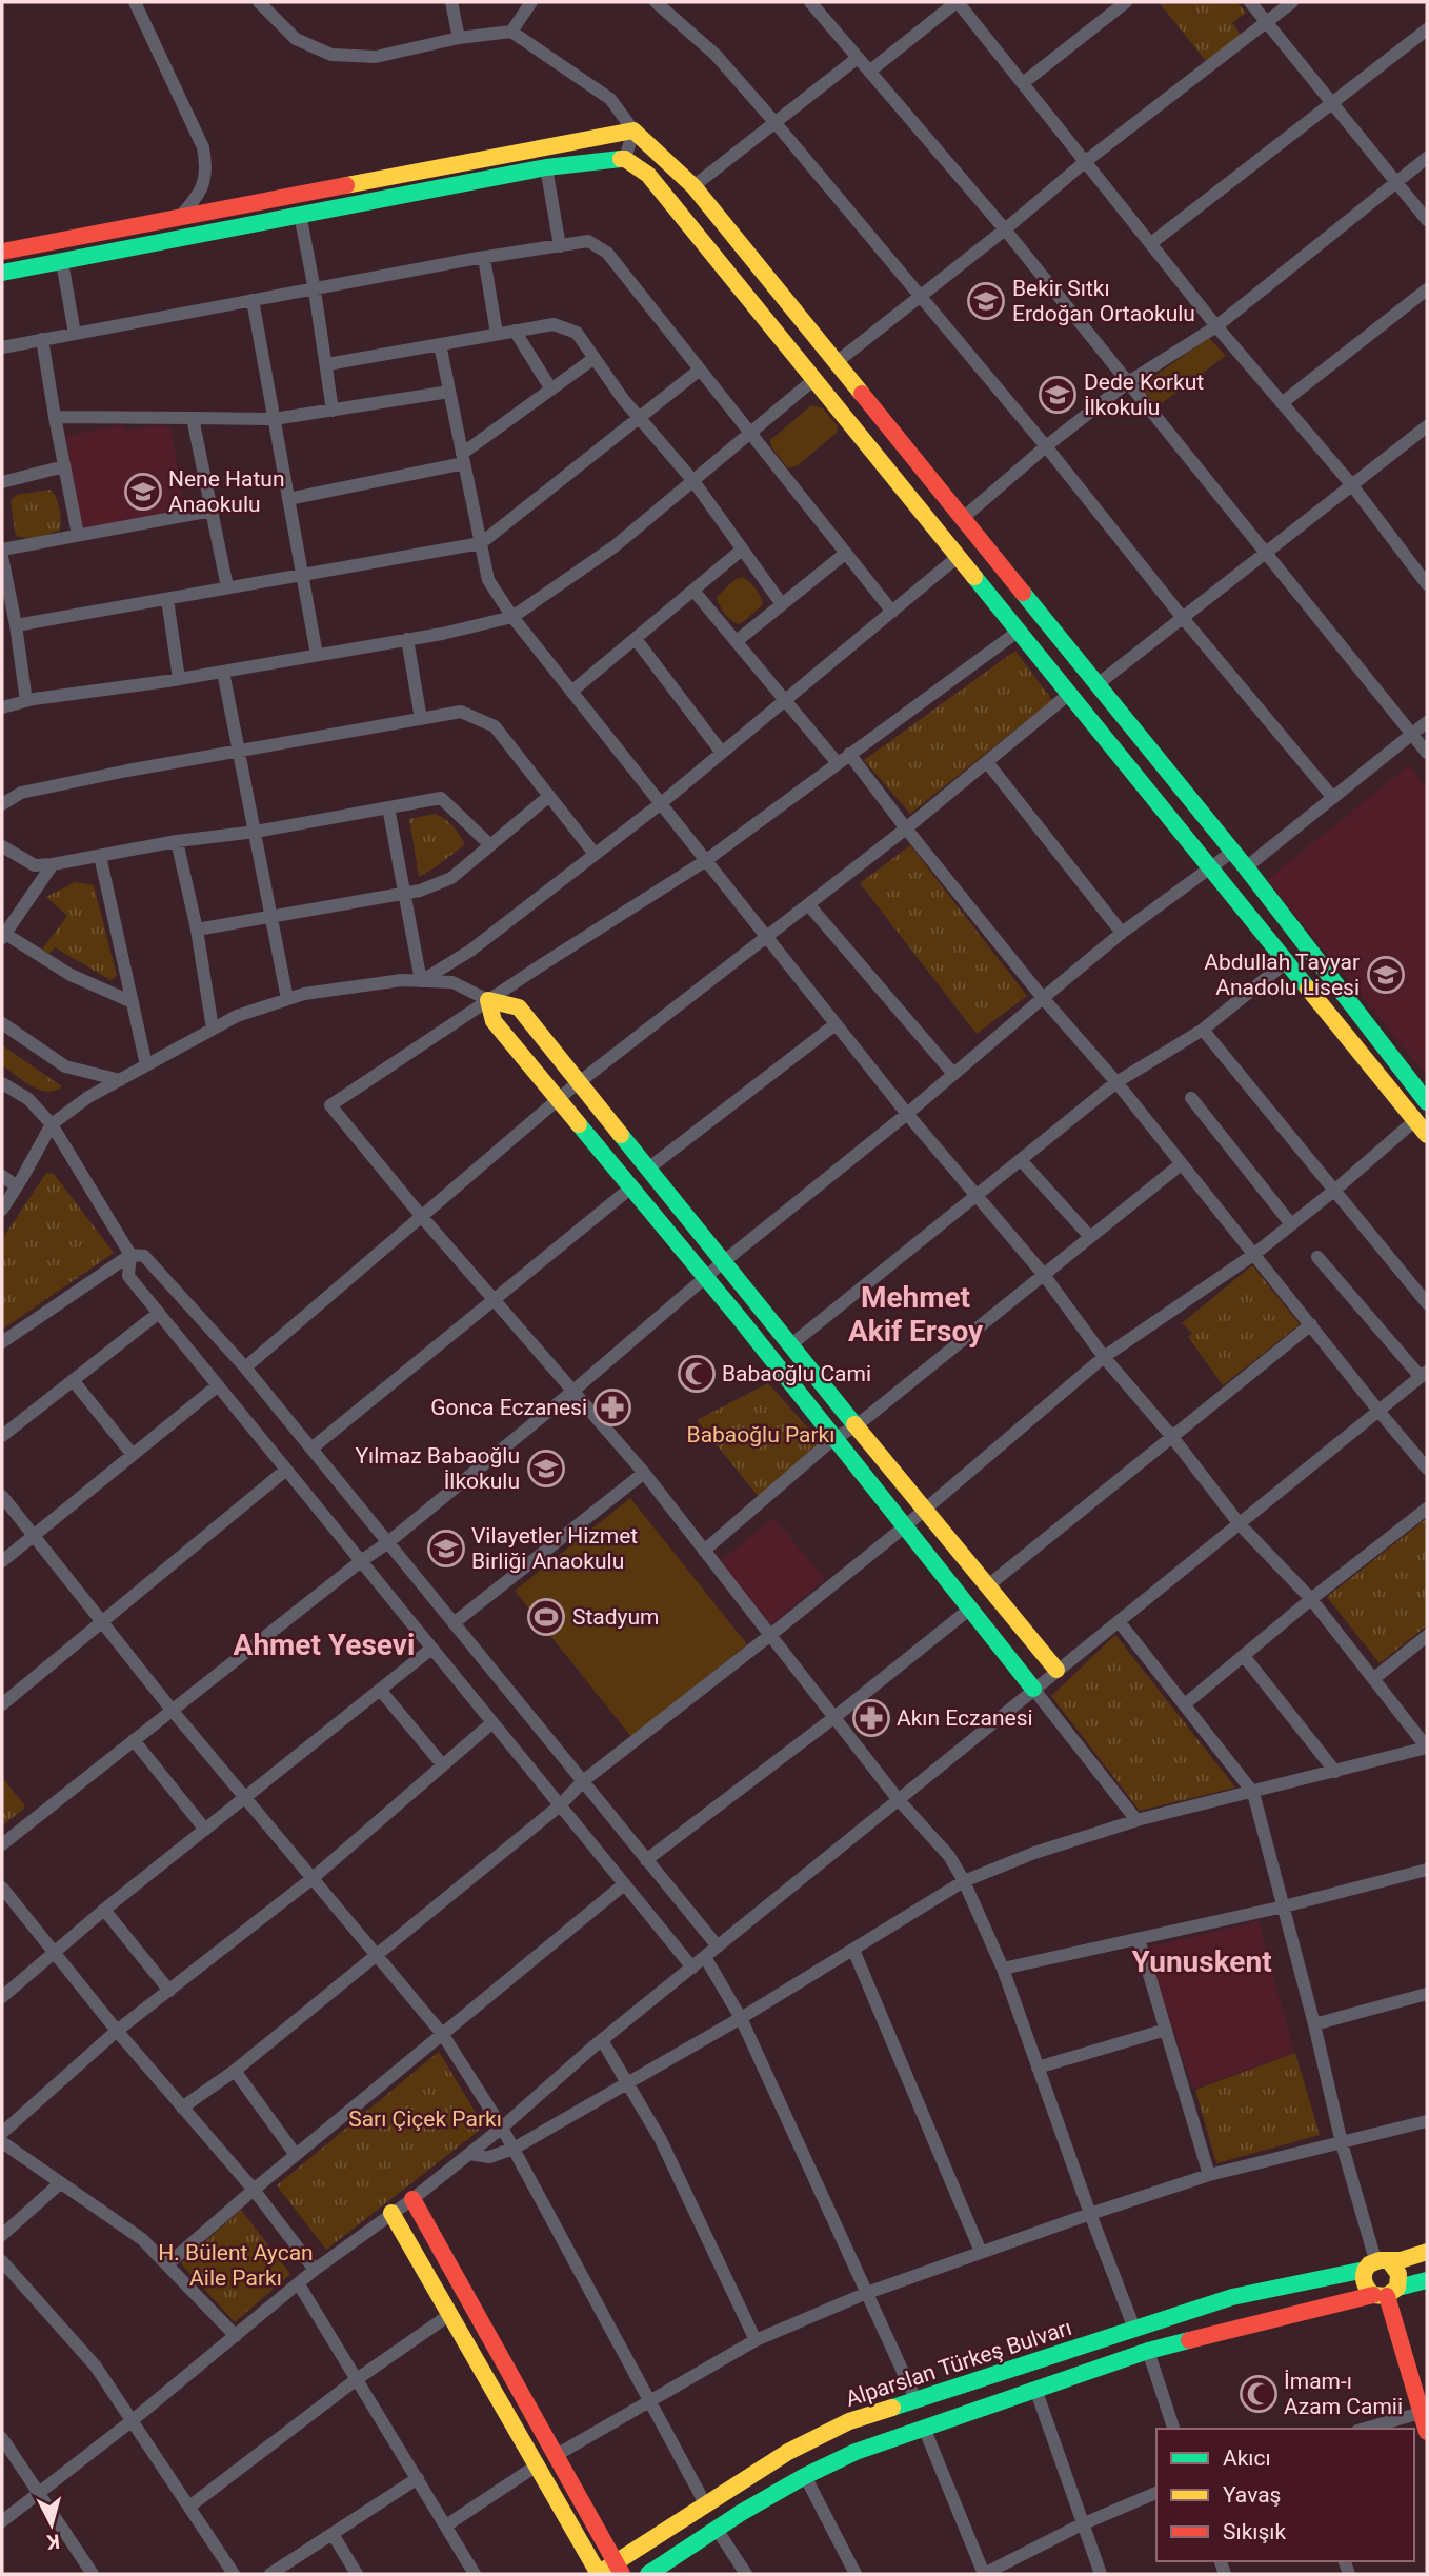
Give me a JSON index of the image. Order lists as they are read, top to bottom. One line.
{"streets":{"street":["Alparslan Türkeş Bulvarı"]},"districts":["Mehmet Akif Ersoy","Ahmet Yesevi","Yunuskent"],"parks":["Babaoğlu Parkı","Sarı Çiçek Parkı","H. Bülent Aycan Aile Parkı"],"places":{"school or university":["Bekir Sıtkı Erdoğan Ortaokulu","Dede Korkut İlkokulu","Nene Hatun Anaokulu","Abdullah Tayyar Anadolu Lisesi","Yılmaz Babaoğlu İlkokulu","Vilayetler Hizmet Birliği Anaokulu"],"mosque":["Babaoğlu Cami","İmam-ı Azam Camii"],"pharmacy":["Gonca Eczanesi","Akın Eczanesi"],"sports":["Stadyum"]},"legend":["Akıcı","Yavaş","Sıkışık"],"north":"bottom"}
